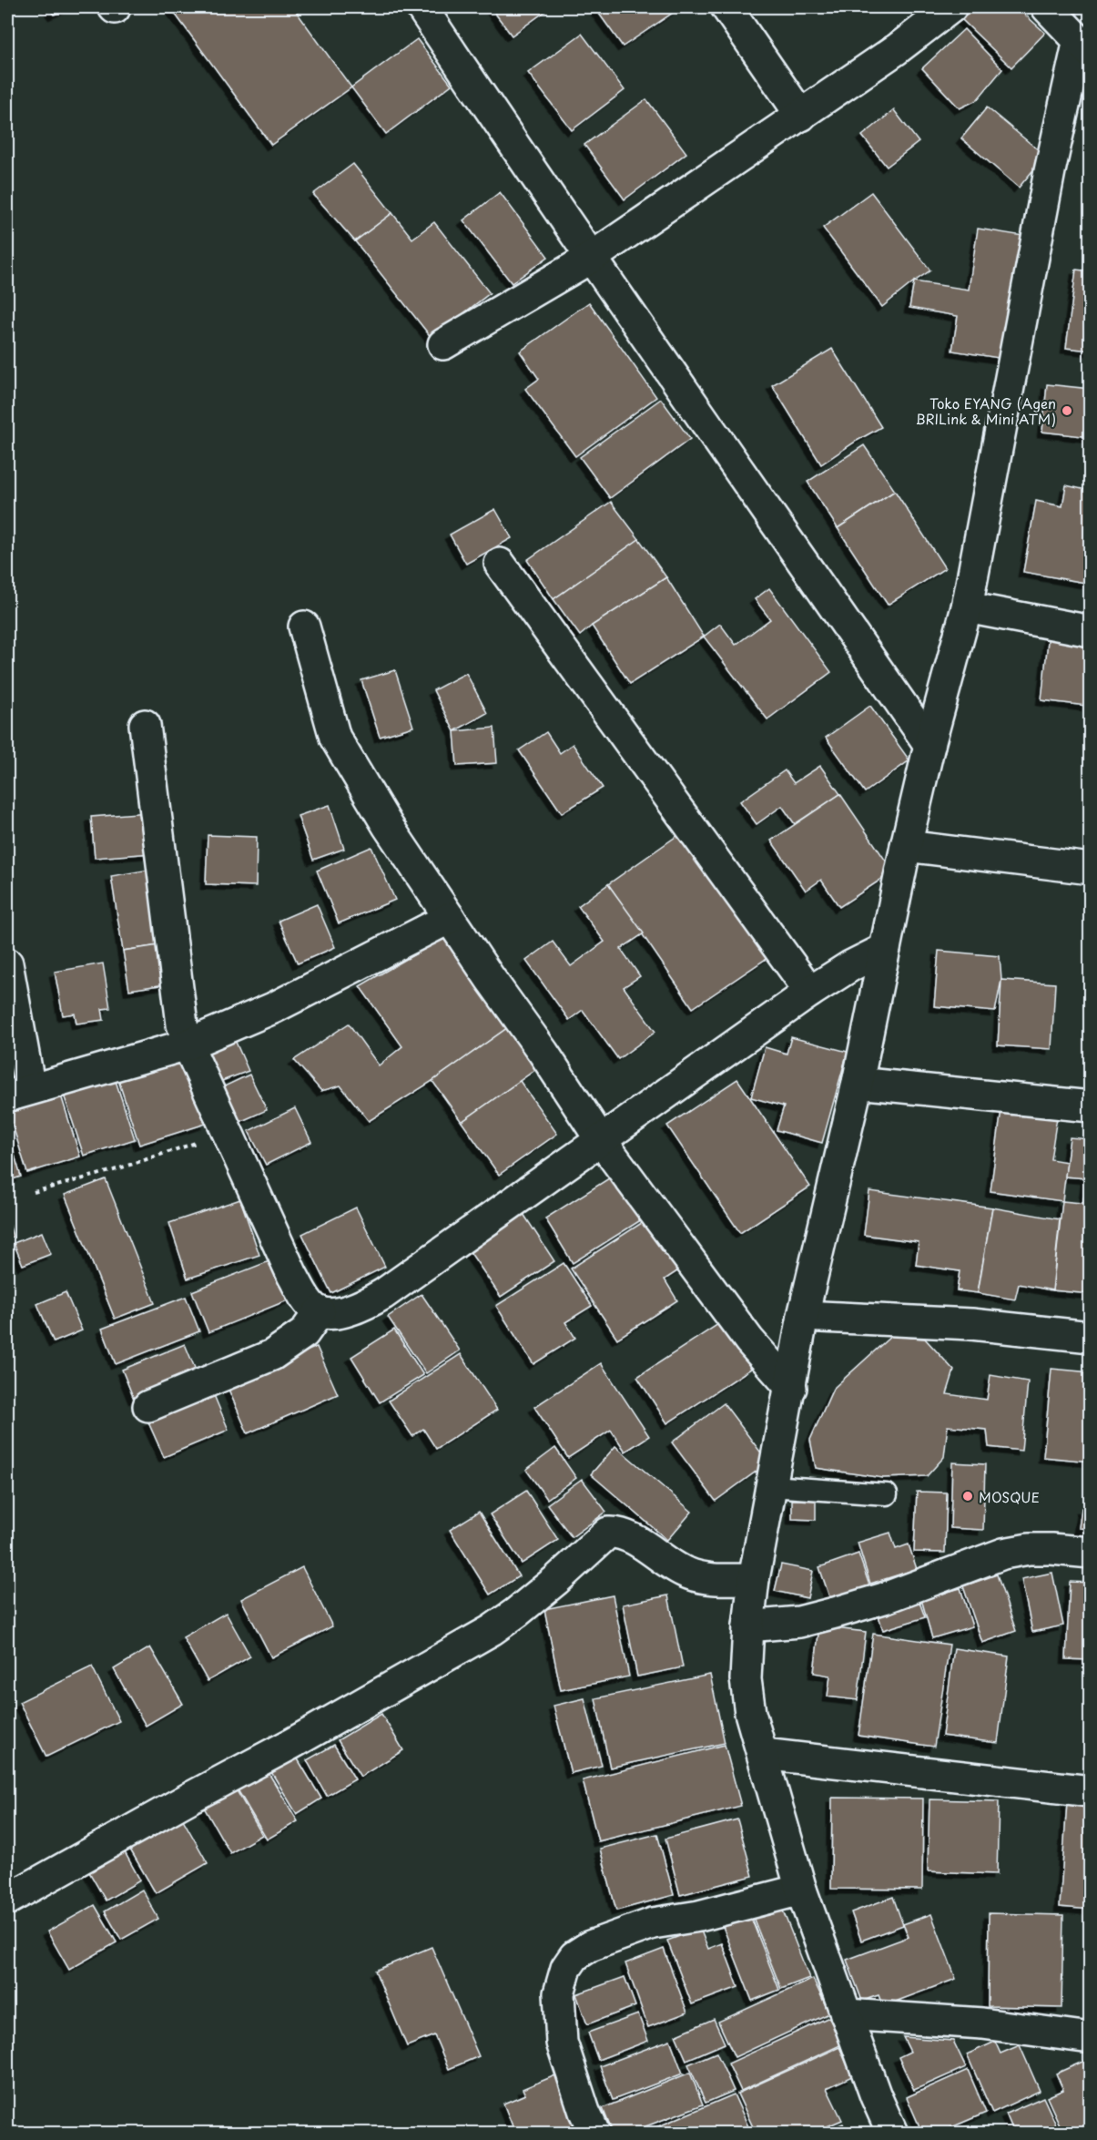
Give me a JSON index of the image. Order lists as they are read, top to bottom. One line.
{"places":["Toko EYANG (Agen BRILink & Mini ATM)","MOSQUE"]}
